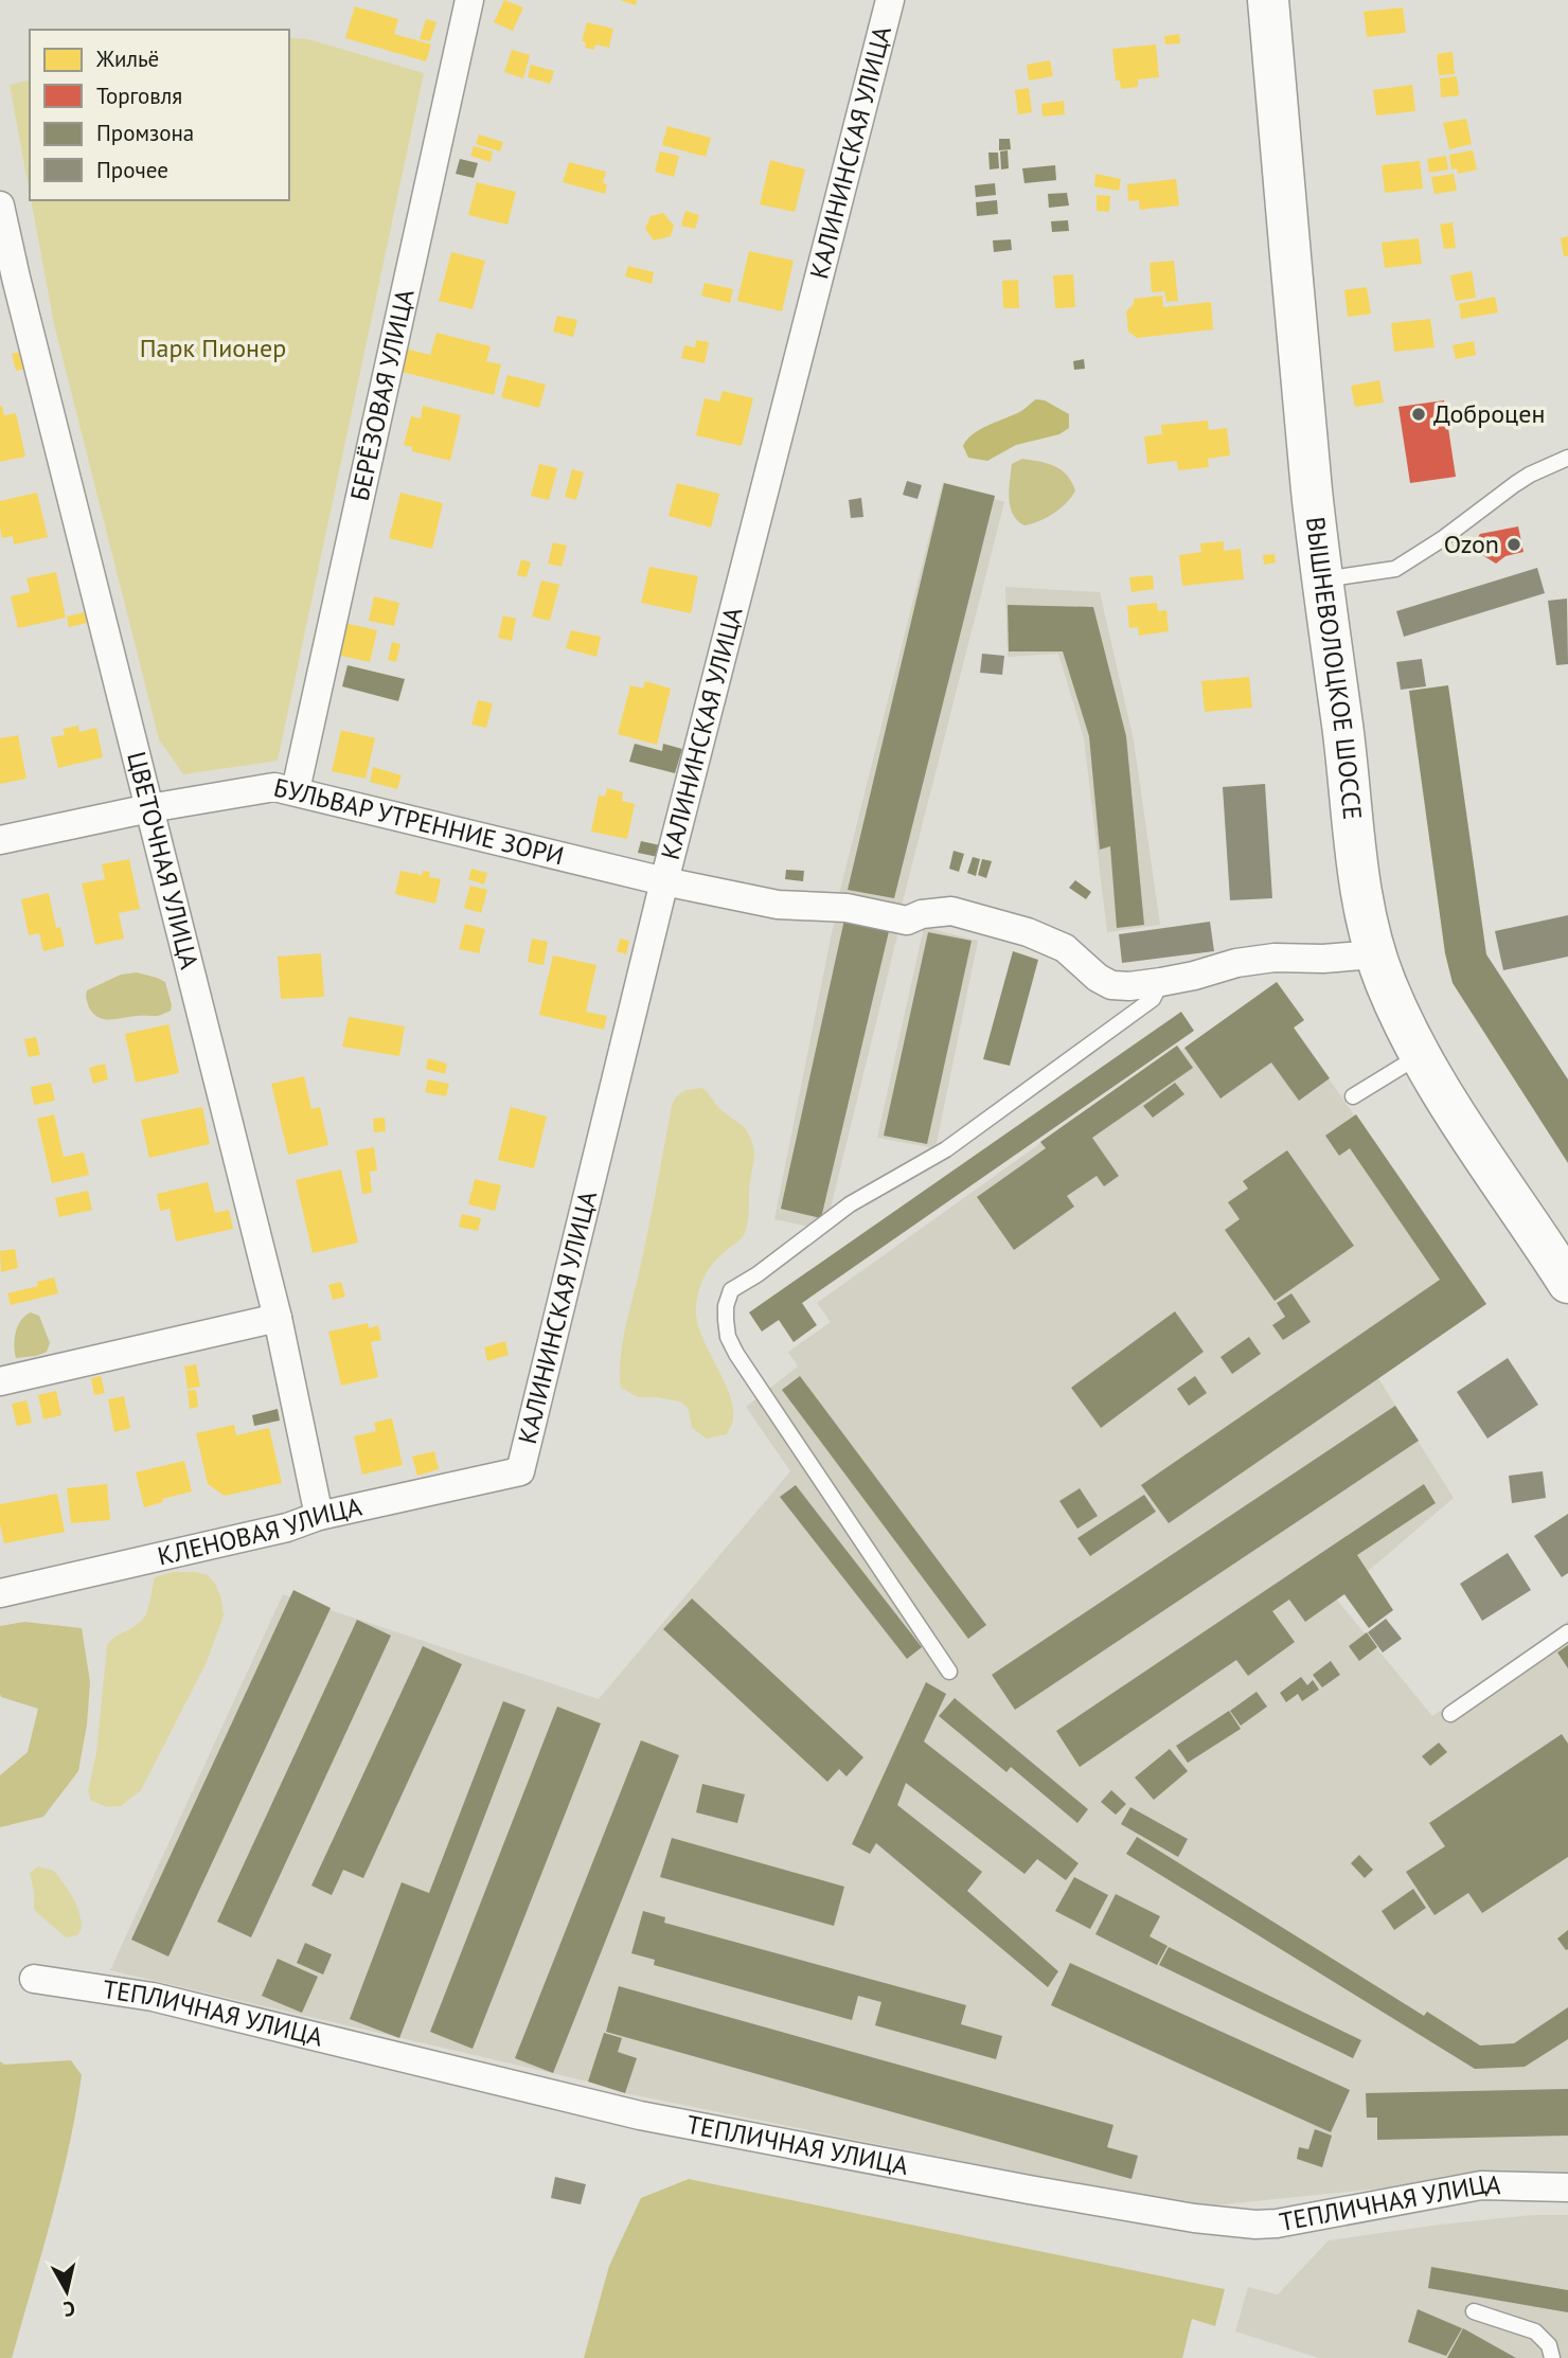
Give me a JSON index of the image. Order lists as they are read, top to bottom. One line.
{"streets":{"main road":["ВЫШНЕВОЛОЦКОЕ ШОССЕ"],"street":["КАЛИНИНСКАЯ УЛИЦА","БЕРЁЗОВАЯ УЛИЦА","БУЛЬВАР УТРЕННИЕ ЗОРИ","ЦВЕТОЧНАЯ УЛИЦА","КЛЕНОВАЯ УЛИЦА","ТЕПЛИЧНАЯ УЛИЦА"]},"crossings":[["КАЛИНИНСКАЯ УЛИЦА","БУЛЬВАР УТРЕННИЕ ЗОРИ"],["КАЛИНИНСКАЯ УЛИЦА","КЛЕНОВАЯ УЛИЦА"],["БЕРЁЗОВАЯ УЛИЦА","БУЛЬВАР УТРЕННИЕ ЗОРИ"],["ВЫШНЕВОЛОЦКОЕ ШОССЕ","БУЛЬВАР УТРЕННИЕ ЗОРИ"],["БУЛЬВАР УТРЕННИЕ ЗОРИ","ЦВЕТОЧНАЯ УЛИЦА"],["ЦВЕТОЧНАЯ УЛИЦА","КЛЕНОВАЯ УЛИЦА"]],"parks":["Парк Пионер"],"places":["Доброцен","Ozon"],"legend":["Жильё","Торговля","Промзона","Прочее"],"north":"bottom"}
